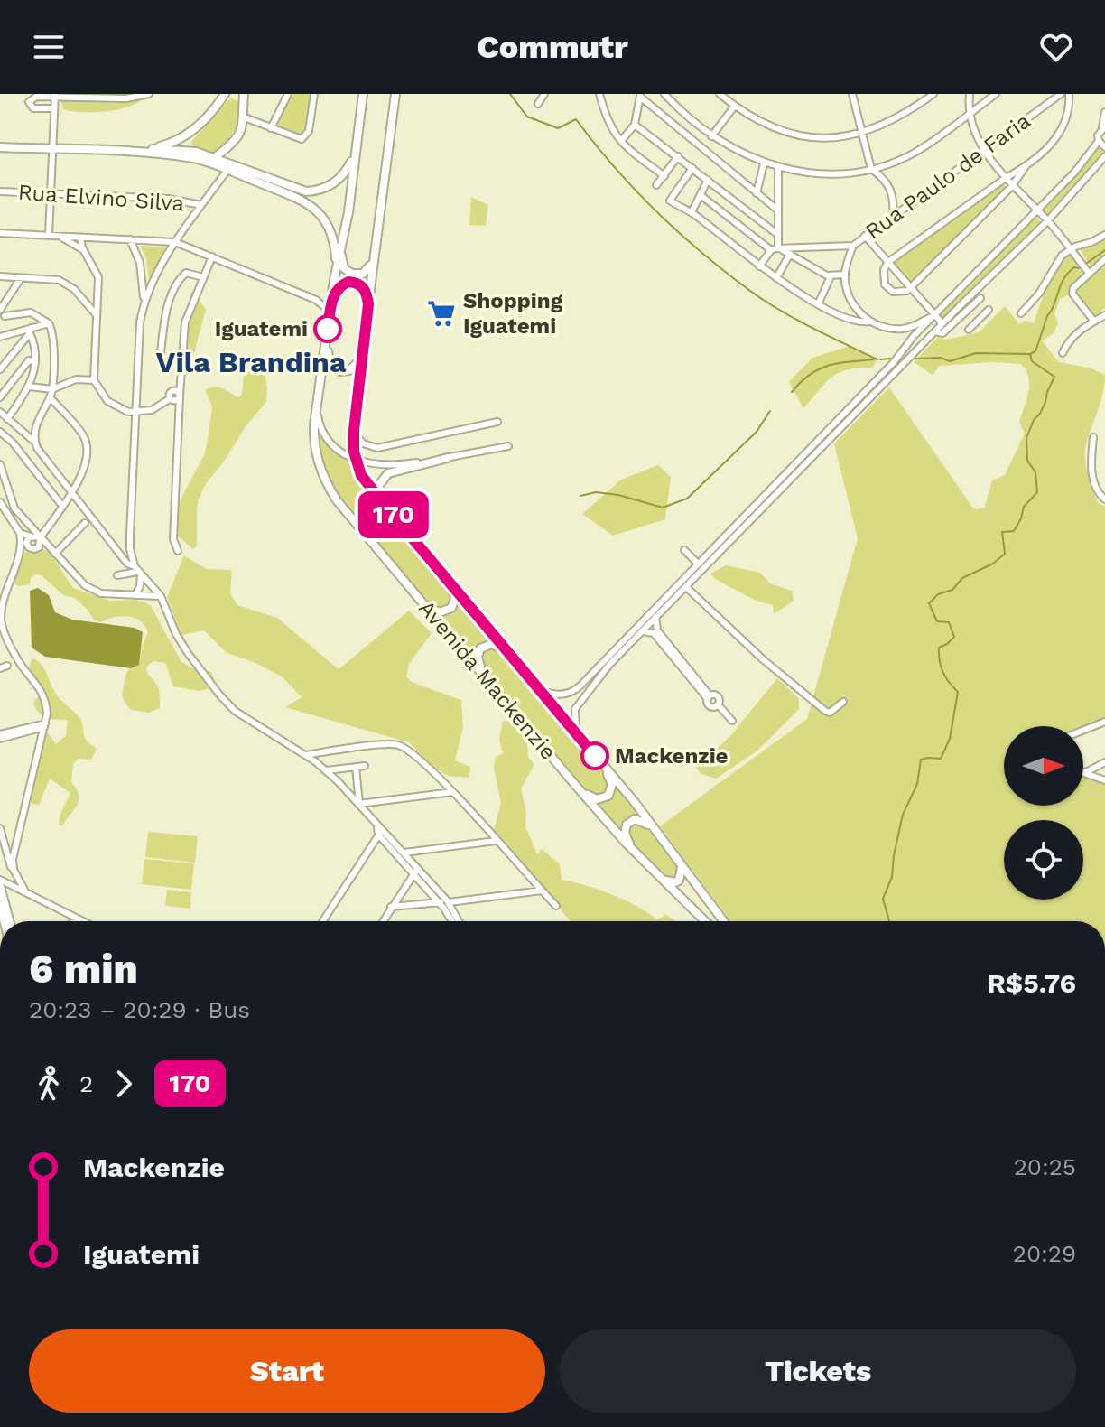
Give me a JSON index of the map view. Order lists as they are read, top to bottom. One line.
{"streets":{"main road":["Avenida Mackenzie"],"street":["Rua Paulo de Faria","Rua Elvino Silva"]},"districts":["Vila Brandina"],"places":{"supermarket":["Shopping Iguatemi"],"other":["Iguatemi","Mackenzie"]},"lines":["bus line 170"],"north":"right","page":{"header":"Commutr","on_map":"170","heading":["6 min","20:23 – 20:29 · Bus","R$5.76"],"legs":["2","170"],"list":[{"name":"Mackenzie","value":"20:25"},{"name":"Iguatemi","value":"20:29"}],"buttons":["Start","Tickets"]}}
